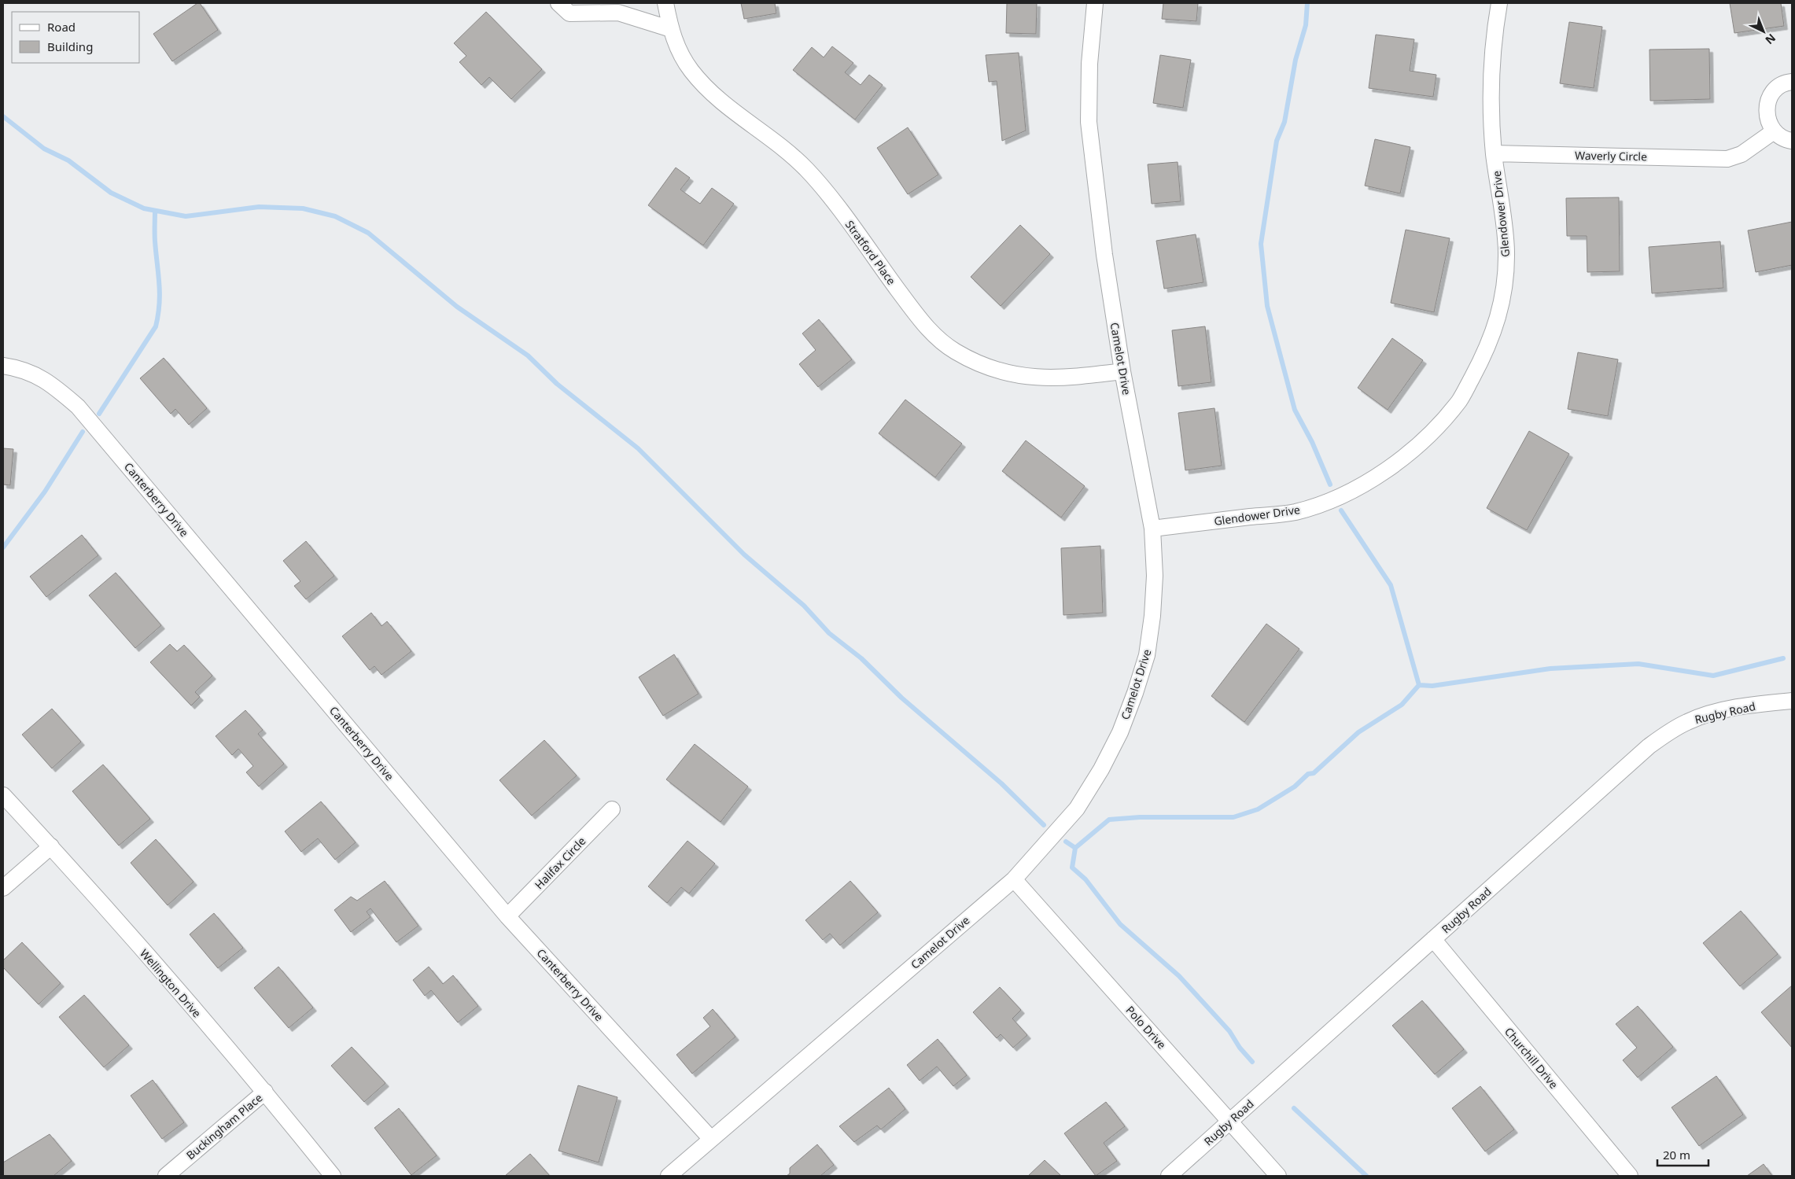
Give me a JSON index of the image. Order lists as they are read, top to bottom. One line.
{"streets":{"street":["Waverly Circle","Glendower Drive","Stratford Place","Camelot Drive","Canterberry Drive","Rugby Road","Halifax Circle","Wellington Drive","Polo Drive","Churchill Drive","Buckingham Place"]},"crossings":[["Waverly Circle","Glendower Drive"],["Glendower Drive","Camelot Drive"],["Stratford Place","Camelot Drive"],["Camelot Drive","Canterberry Drive"],["Camelot Drive","Polo Drive"],["Canterberry Drive","Halifax Circle"],["Rugby Road","Polo Drive"],["Rugby Road","Churchill Drive"],["Wellington Drive","Buckingham Place"]],"legend":["Road","Building"],"scale_bar":"20 m","north":"bottom right"}
